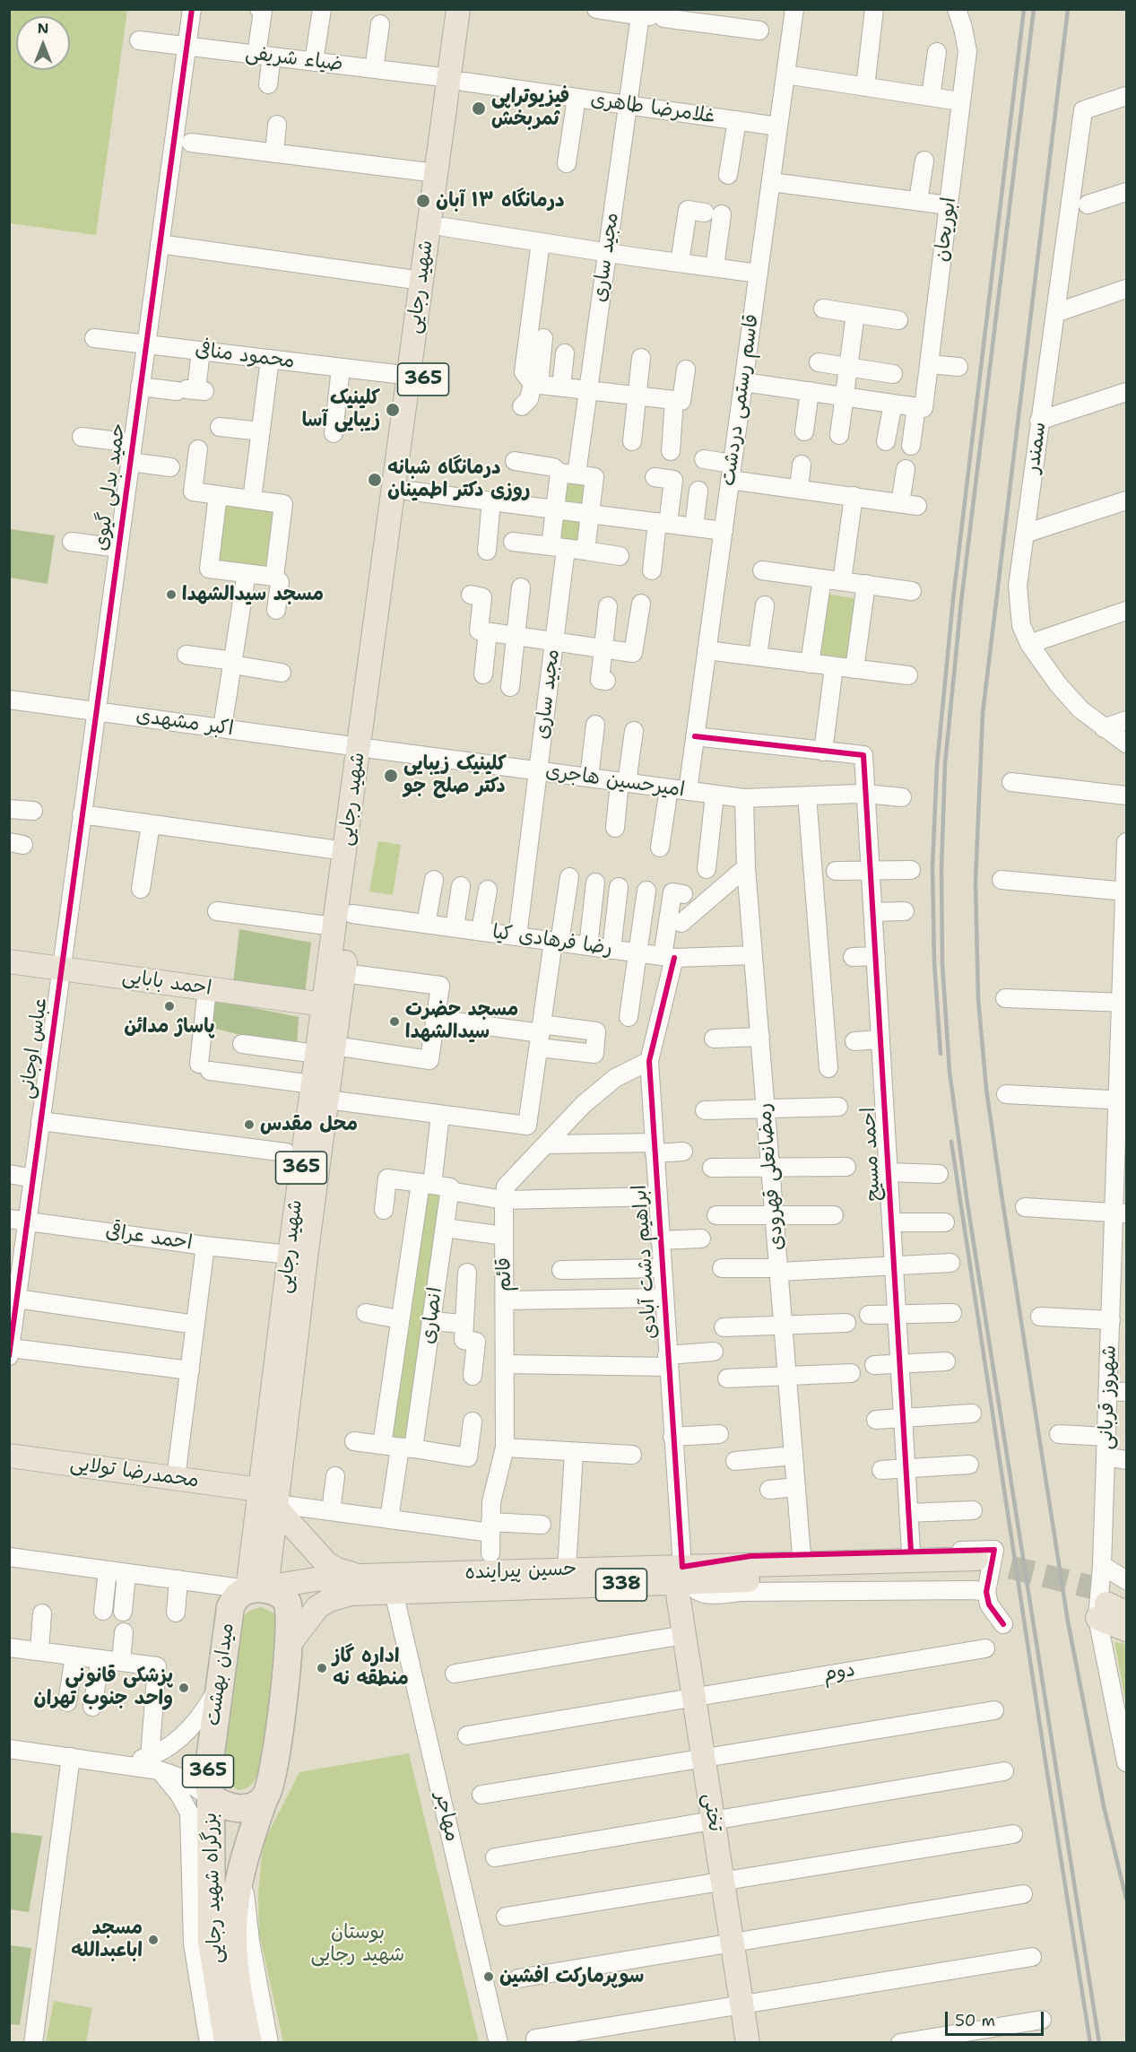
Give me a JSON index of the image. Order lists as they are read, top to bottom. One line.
{"streets":{"highway":["365","میدان بهشت","بزرگراه شهید رجایی"],"main road":["شهید رجایی","احمد بابایی","محمدرضا تولایی","حسین پیراینده","338","تختی"],"street":["ضیاء شریفی","غلامرضا طاهری","ابوریحان","مجید ساری","محمود منافی","قاسم رستمی دردشت","سمندر","حمید بدلی گیوی","اکبر مشهدی","امیرحسین هاجری","رضا فرهادی کیا","عباس اوجانی","احمد مسیح","رمضانعلی قهرودی","احمد عراقی","ابراهیم دشت آبادی","قائم","انصاری","شهروز قربانی","دوم","مهاجر"]},"crossings":[["ضیاء شریفی","غلامرضا طاهری"],["ضیاء شریفی","شهید رجایی"],["ضیاء شریفی","حمید بدلی گیوی"],["غلامرضا طاهری","مجید ساری"],["غلامرضا طاهری","شهید رجایی"],["غلامرضا طاهری","قاسم رستمی دردشت"],["مجید ساری","امیرحسین هاجری"],["مجید ساری","رضا فرهادی کیا"],["شهید رجایی","اکبر مشهدی"],["شهید رجایی","امیرحسین هاجری"],["شهید رجایی","رضا فرهادی کیا"],["شهید رجایی","احمد بابایی"],["شهید رجایی","احمد عراقی"],["شهید رجایی","محمدرضا تولایی"],["شهید رجایی","حسین پیراینده"],["شهید رجایی","میدان بهشت"],["محمود منافی","حمید بدلی گیوی"],["365","میدان بهشت"],["365","بزرگراه شهید رجایی"],["قاسم رستمی دردشت","امیرحسین هاجری"],["حمید بدلی گیوی","اکبر مشهدی"],["حمید بدلی گیوی","احمد بابایی"],["حمید بدلی گیوی","عباس اوجانی"],["اکبر مشهدی","امیرحسین هاجری"],["امیرحسین هاجری","احمد مسیح"],["امیرحسین هاجری","رمضانعلی قهرودی"],["رضا فرهادی کیا","رمضانعلی قهرودی"],["رضا فرهادی کیا","ابراهیم دشت آبادی"],["احمد بابایی","عباس اوجانی"],["عباس اوجانی","احمد عراقی"],["ابراهیم دشت آبادی","قائم"],["ابراهیم دشت آبادی","حسین پیراینده"],["ابراهیم دشت آبادی","تختی"],["حسین پیراینده","میدان بهشت"],["حسین پیراینده","تختی"],["حسین پیراینده","مهاجر"],["دوم","تختی"],["میدان بهشت","بزرگراه شهید رجایی"]],"parks":["بوستان شهید رجایی"],"places":["فیزیوتراپی ثمربخش","درمانگاه ۱۳ آبان","کلینیک زیبایی آسا","درمانگاه شبانه روزی دکتر اطمینان","مسجد سیدالشهدا","کلینیک زیبایی دکتر صلح جو","پاساژ مدائن","مسجد حضرت سیدالشهدا","محل مقدس","اداره گاز منطقه نه","پزشکی قانونی واحد جنوب تهران","مسجد اباعبدالله","سوپرمارکت افشین"],"scale_bar":"50 m","north":"top"}
